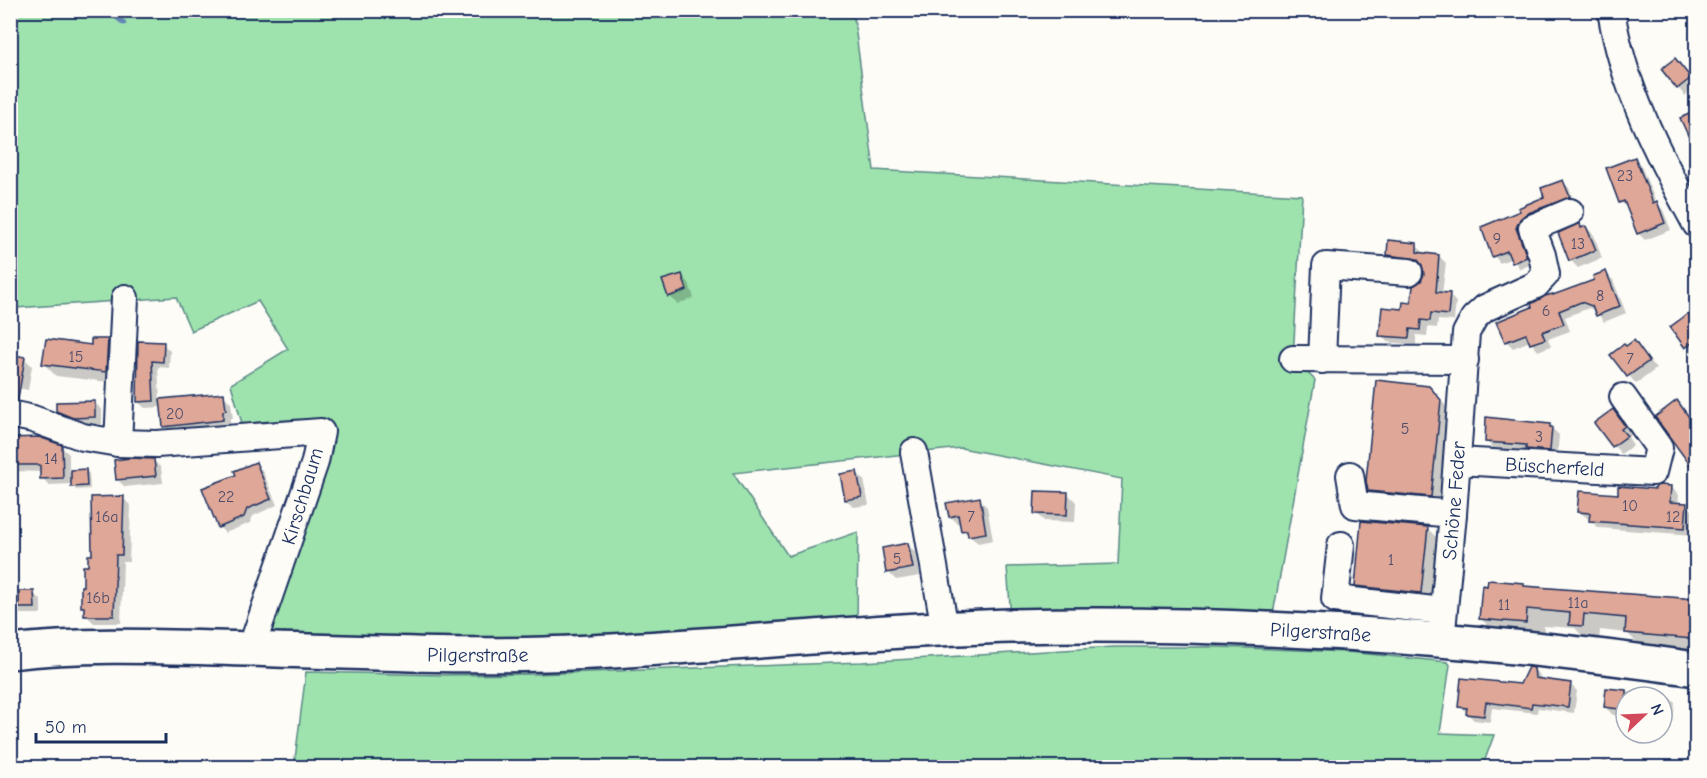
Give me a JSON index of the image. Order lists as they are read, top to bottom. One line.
{"streets":{"main road":["Pilgerstraße"],"street":["Büscherfeld","Kirschbaum","Schöne Feder"]},"crossings":[["Büscherfeld","Schöne Feder"],["Kirschbaum","Pilgerstraße"],["Schöne Feder","Pilgerstraße"]],"house_numbers":["23","9","13","8","6","15","7","20","5","3","14","22","10","16a","7","12","5","1","16b","11a","11"],"scale_bar":"50 m","north":"top right"}
